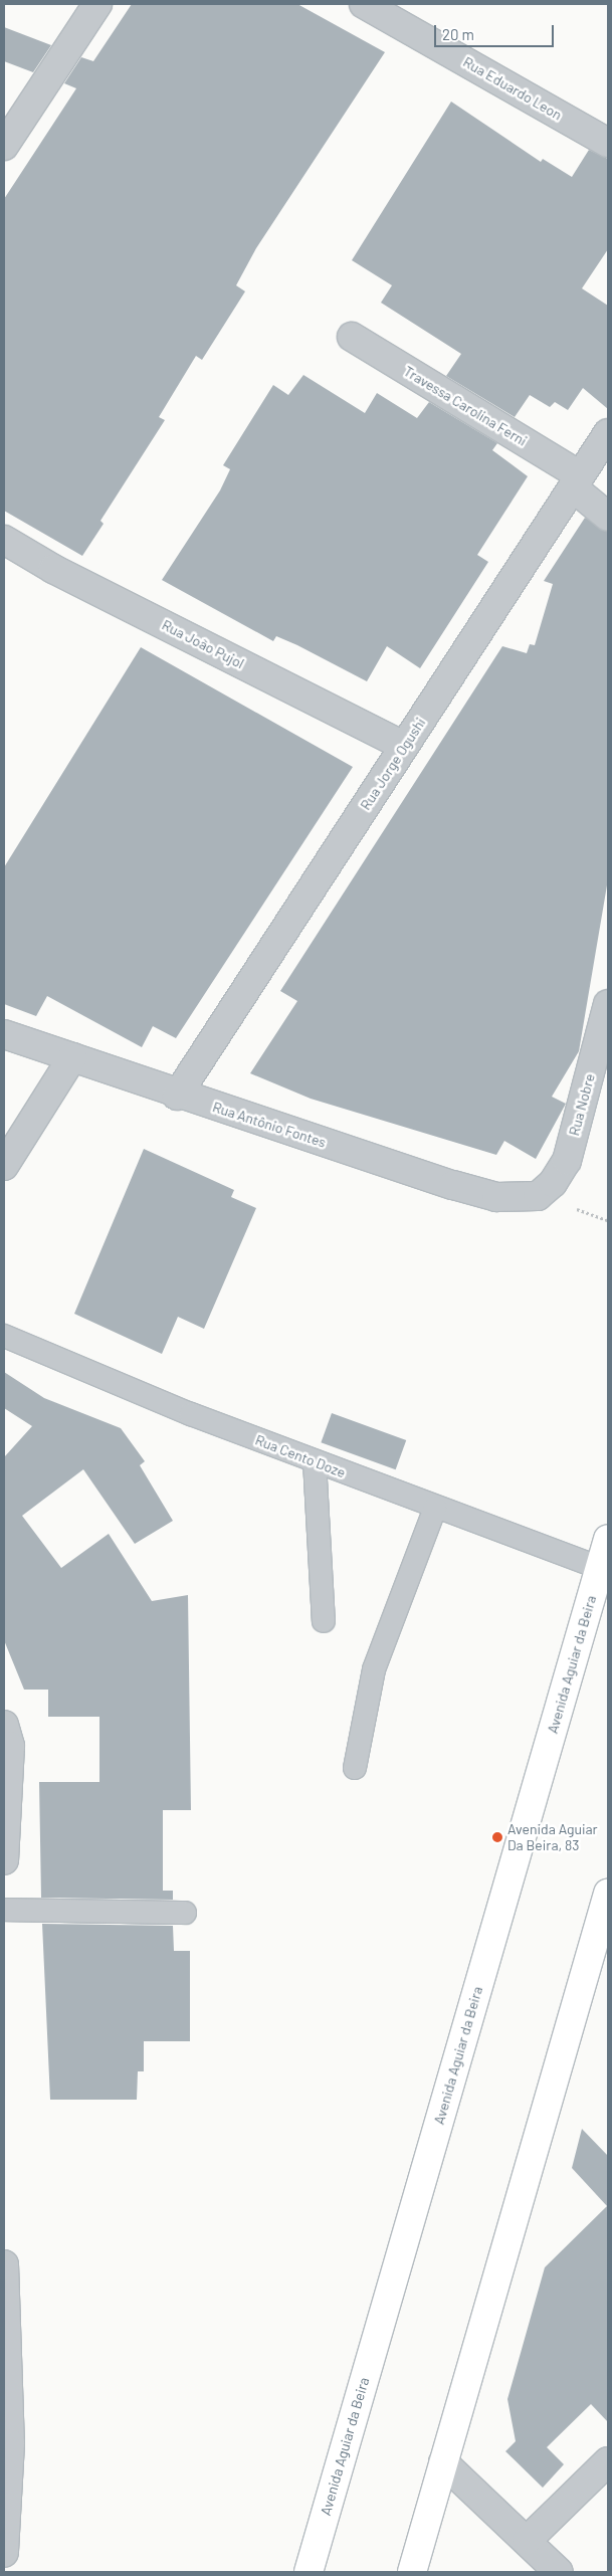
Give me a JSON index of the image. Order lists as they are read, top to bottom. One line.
{"streets":{"main road":["Avenida Aguiar da Beira"],"street":["Rua Eduardo Leon","Travessa Carolina Ferni","Rua João Pujol","Rua Jorge Ogushi","Rua Nobre","Rua Antônio Fontes"],"lane":["Rua Cento Doze"]},"crossings":[["Travessa Carolina Ferni","Rua Jorge Ogushi"],["Rua João Pujol","Rua Jorge Ogushi"],["Rua Jorge Ogushi","Rua Antônio Fontes"],["Rua Nobre","Rua Antônio Fontes"],["Rua Cento Doze","Avenida Aguiar da Beira"]],"places":["Avenida Aguiar Da Beira, 83"],"scale_bar":"20 m"}
